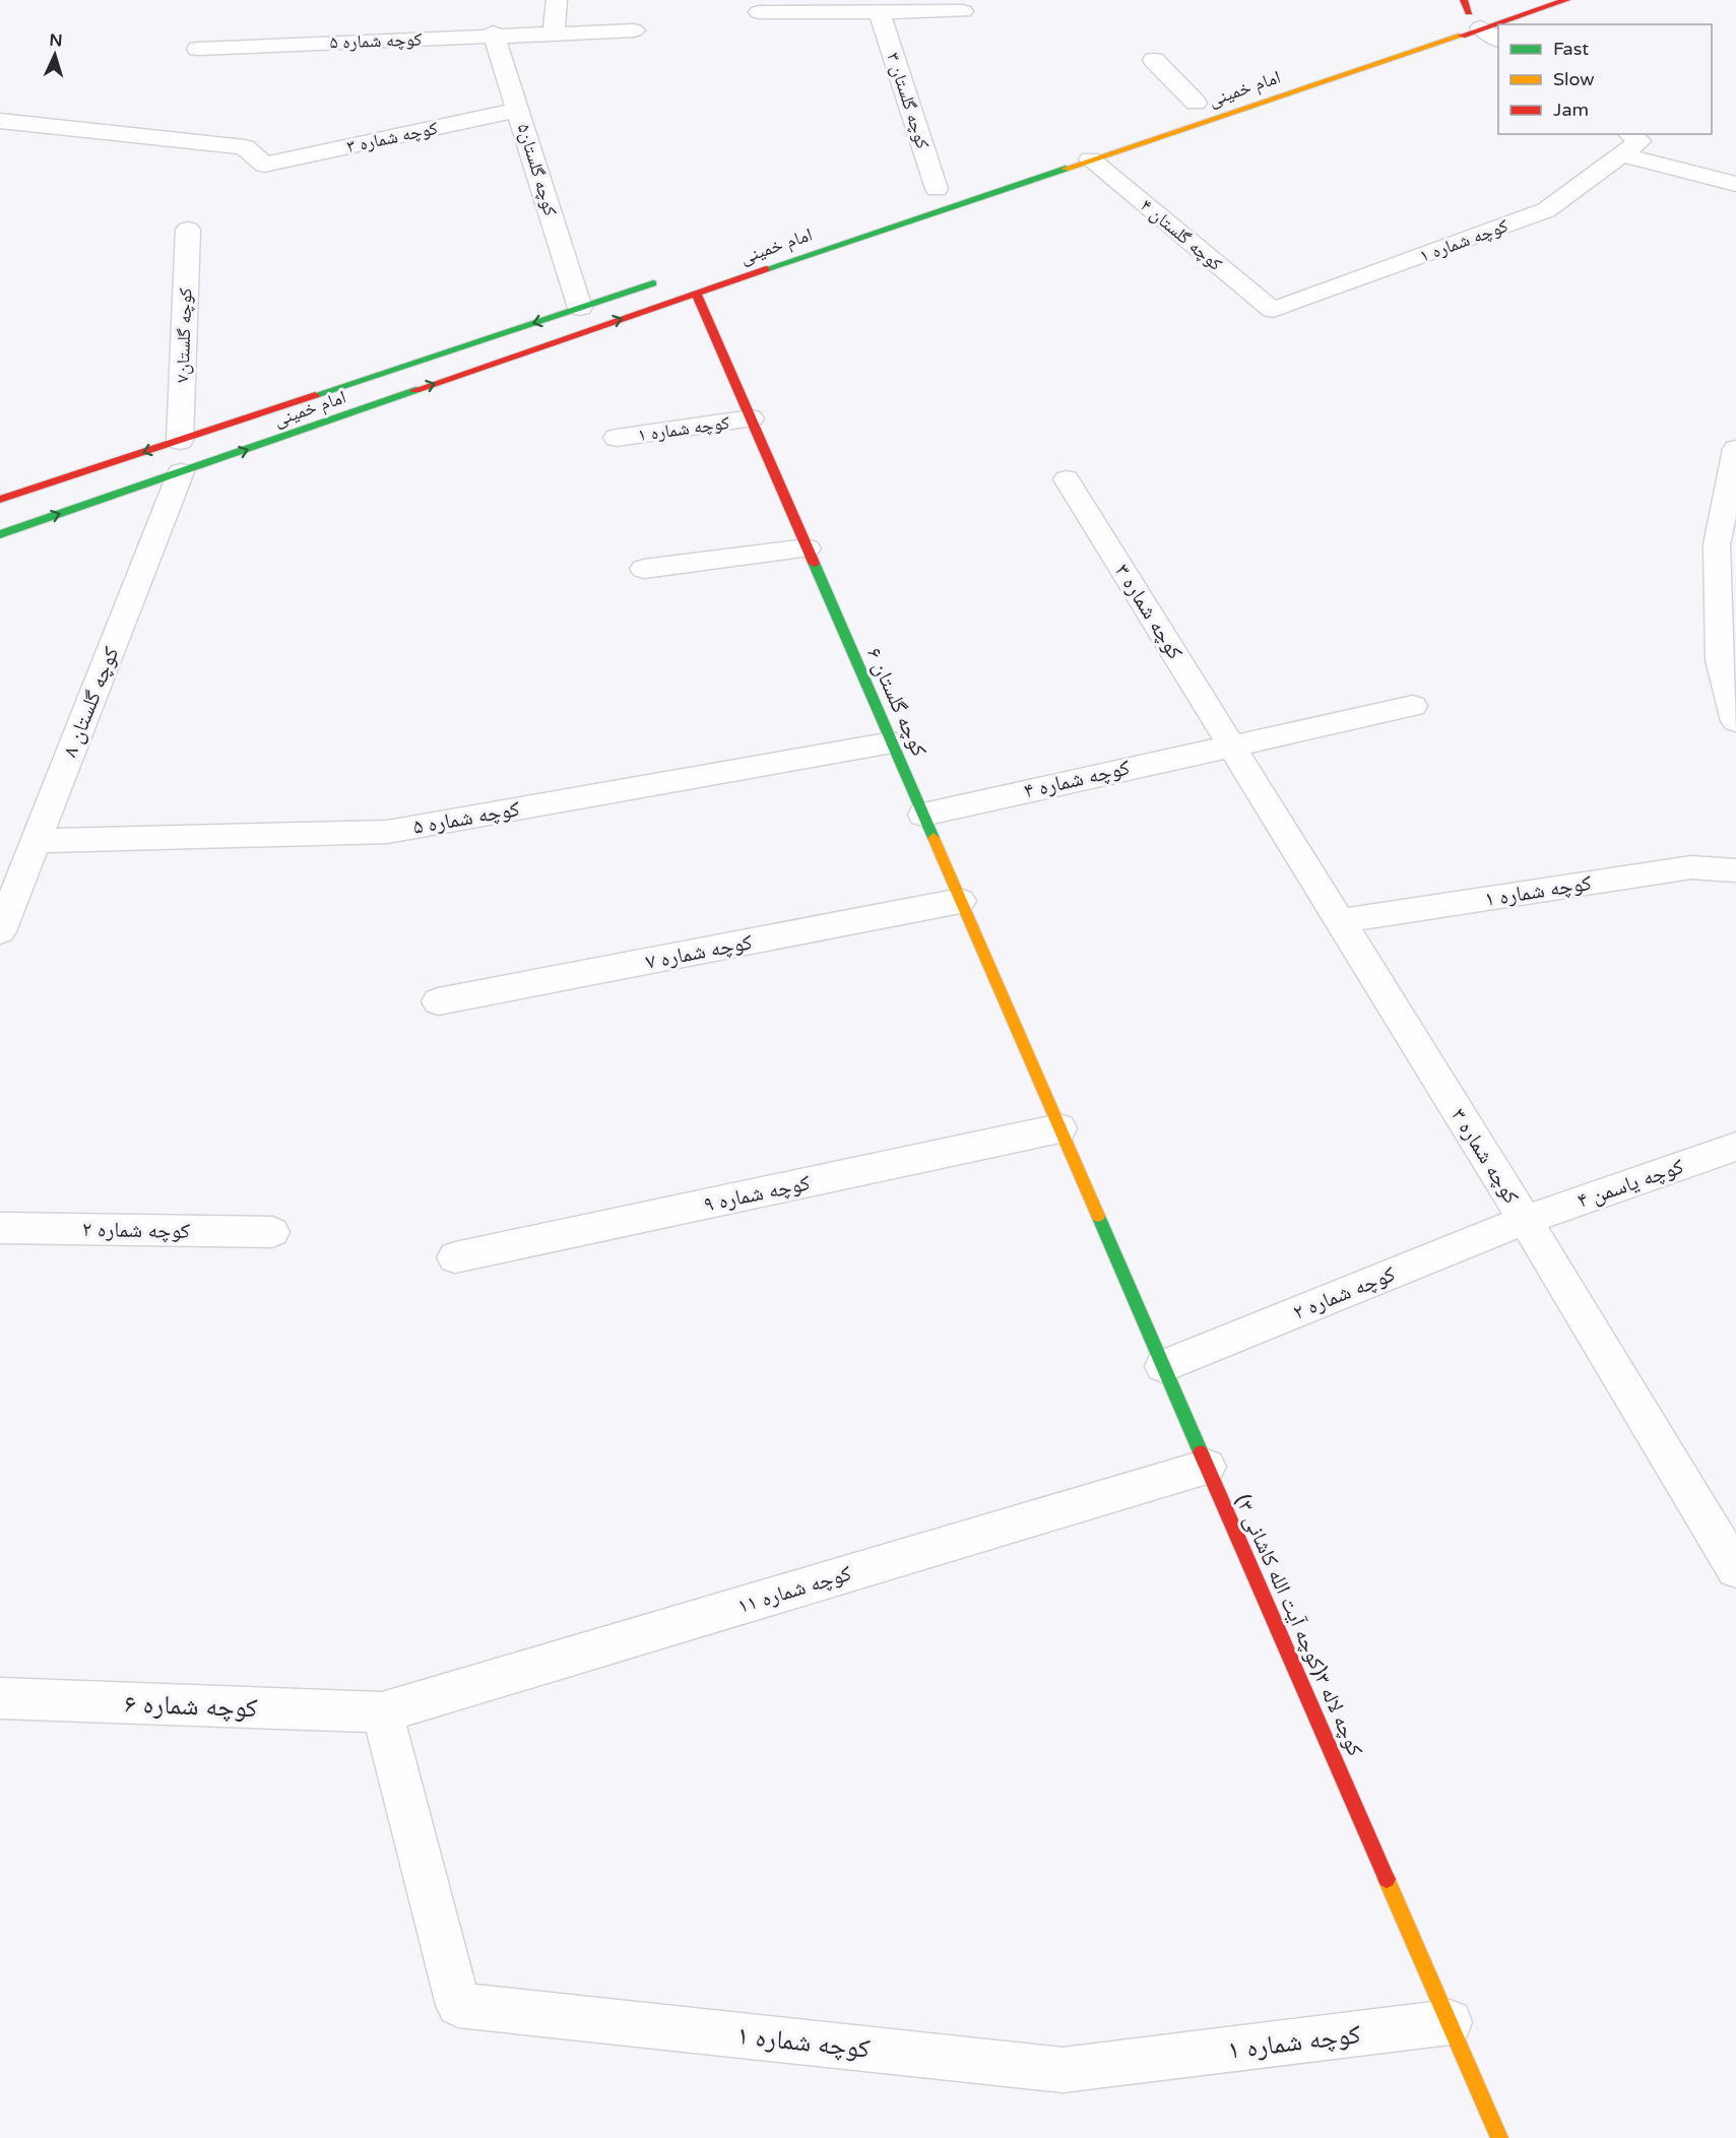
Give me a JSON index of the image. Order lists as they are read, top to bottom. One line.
{"streets":{"main road":["امام خمینی","کوچه گلستان ۶","کوچه لاله ۳(کوچه آیت الله کاشانی ۳)"],"street":["کوچه شماره ۵","کوچه گلستان ۳","کوچه شماره ۳","کوچه گلستان۵","کوچه گلستان ۴","کوچه شماره ۱","کوچه گلستان۷","کوچه گلستان ۸","کوچه شماره ۴","کوچه شماره ۷","کوچه یاسمن ۴","کوچه شماره ۹","کوچه شماره ۲","کوچه شماره ۱۱","کوچه شماره ۶"]},"crossings":[["کوچه شماره ۵","کوچه گلستان۵"],["کوچه شماره ۵","کوچه گلستان ۸"],["کوچه شماره ۵","کوچه گلستان ۶"],["امام خمینی","کوچه گلستان۵"],["امام خمینی","کوچه گلستان ۴"],["امام خمینی","کوچه گلستان۷"],["امام خمینی","کوچه گلستان ۸"],["امام خمینی","کوچه گلستان ۶"],["کوچه شماره ۳","کوچه گلستان۵"],["کوچه شماره ۳","کوچه شماره ۱"],["کوچه شماره ۳","کوچه شماره ۴"],["کوچه شماره ۳","کوچه یاسمن ۴"],["کوچه شماره ۳","کوچه شماره ۲"],["کوچه گلستان ۴","کوچه شماره ۱"],["کوچه شماره ۱","کوچه گلستان ۶"],["کوچه شماره ۱","کوچه شماره ۱۱"],["کوچه شماره ۱","کوچه لاله ۳(کوچه آیت الله کاشانی ۳)"],["کوچه شماره ۱","کوچه شماره ۶"],["کوچه گلستان ۶","کوچه شماره ۴"],["کوچه گلستان ۶","کوچه شماره ۷"],["کوچه گلستان ۶","کوچه شماره ۹"],["کوچه گلستان ۶","کوچه لاله ۳(کوچه آیت الله کاشانی ۳)"],["کوچه یاسمن ۴","کوچه شماره ۲"],["کوچه شماره ۹","کوچه لاله ۳(کوچه آیت الله کاشانی ۳)"],["کوچه شماره ۲","کوچه لاله ۳(کوچه آیت الله کاشانی ۳)"],["کوچه شماره ۱۱","کوچه لاله ۳(کوچه آیت الله کاشانی ۳)"],["کوچه شماره ۱۱","کوچه شماره ۶"]],"legend":["Fast","Slow","Jam"],"north":"top"}
